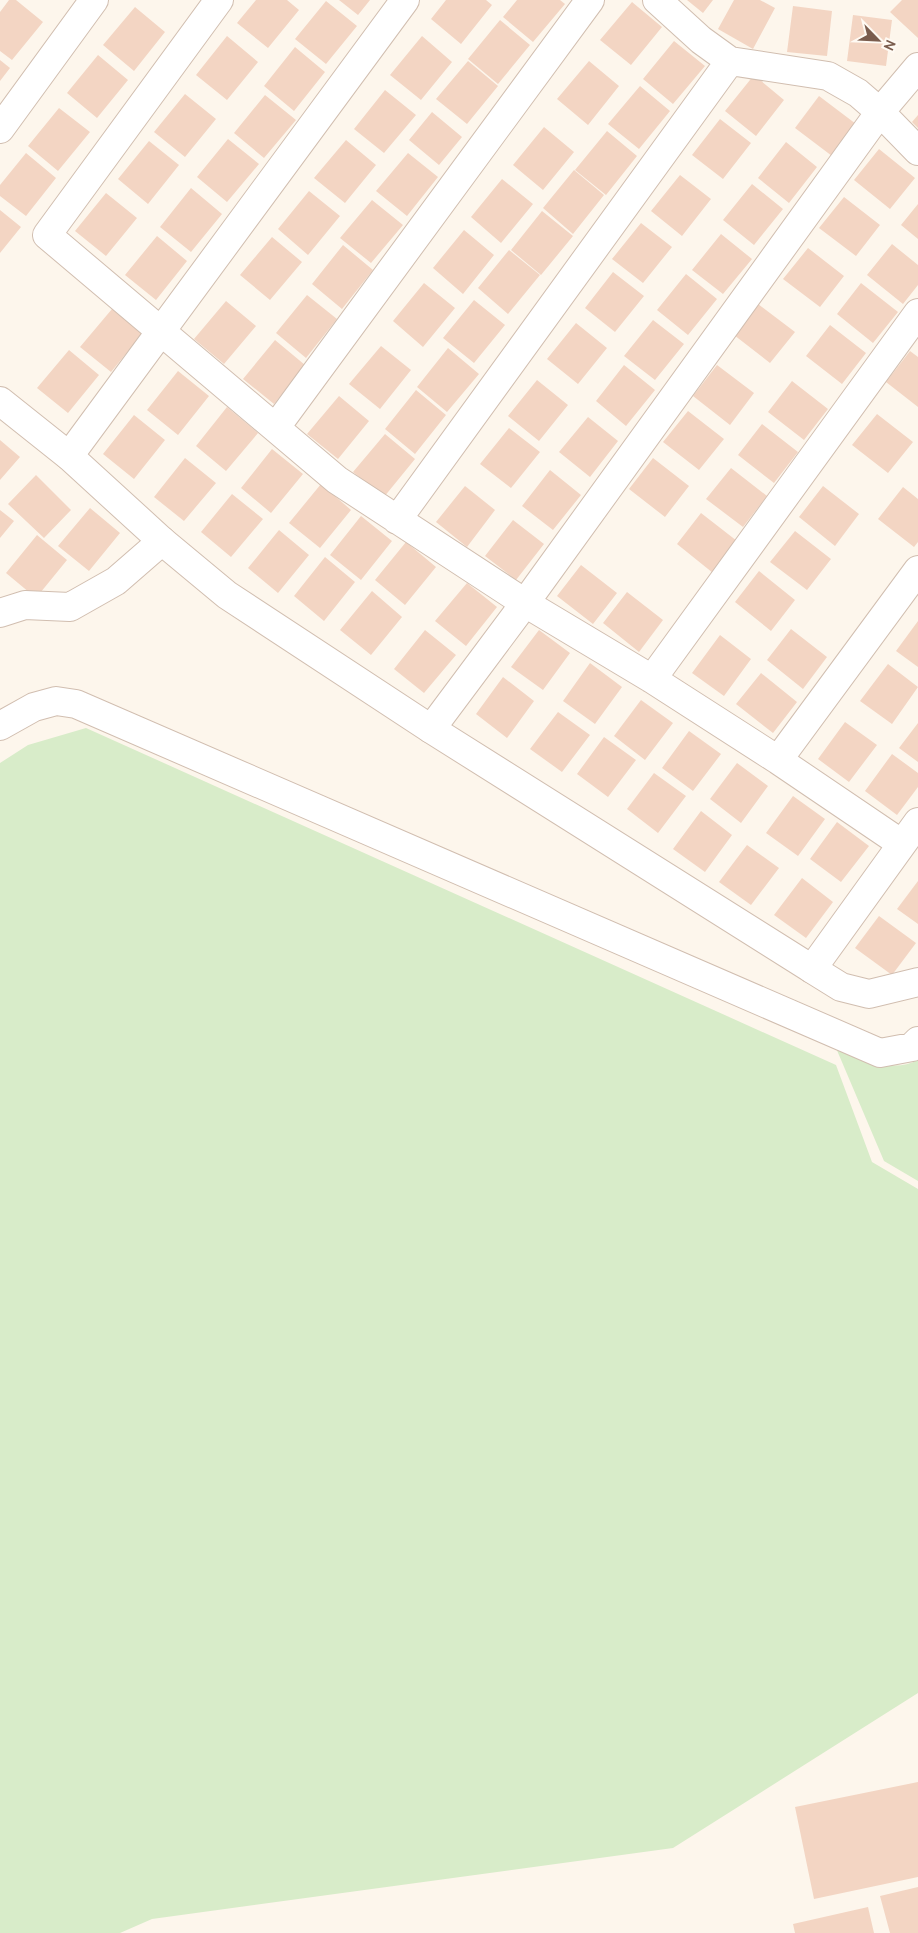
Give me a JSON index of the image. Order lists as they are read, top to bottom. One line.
{"north":"bottom right"}
